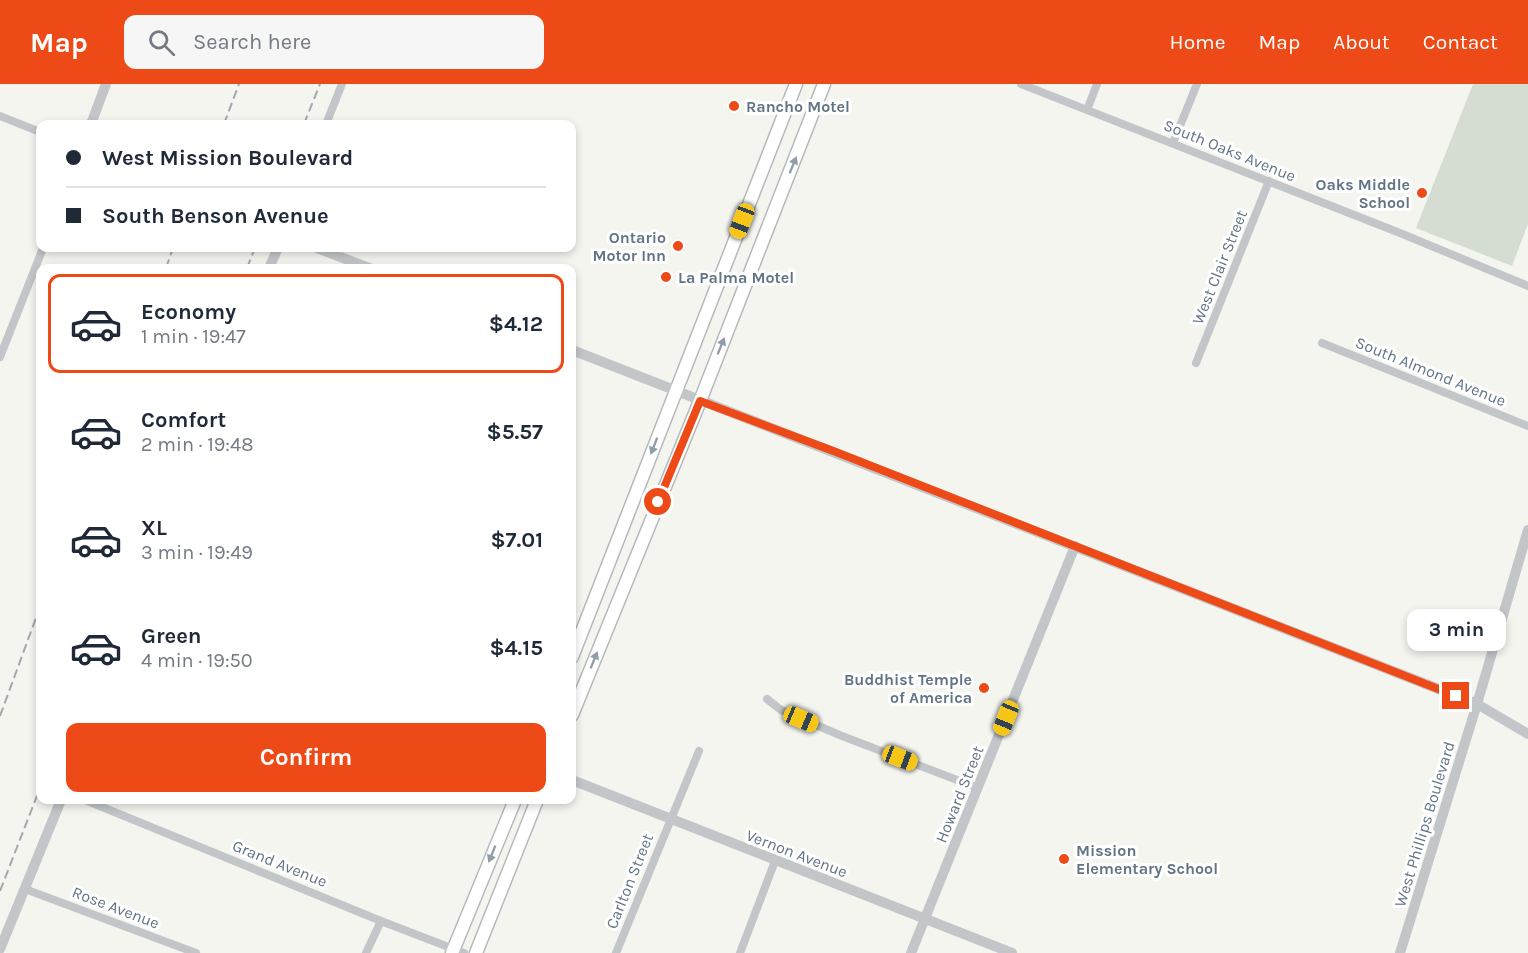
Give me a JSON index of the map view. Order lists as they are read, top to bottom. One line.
{"streets":{"street":["South Oaks Avenue","West Clair Street","South Almond Avenue","Howard Street","West Phillips Boulevard","Vernon Avenue","Grand Avenue","Carlton Street","Rose Avenue"]},"crossings":[["South Oaks Avenue","West Clair Street"],["Howard Street","Vernon Avenue"],["Vernon Avenue","Carlton Street"]],"places":["Rancho Motel","Oaks Middle School","Ontario Motor Inn","La Palma Motel","Buddhist Temple of America","Mission Elementary School"],"page":{"header":"Map","search":"Search here","nav":["Home","Map","About","Contact"],"banner":["West Mission Boulevard","South Benson Avenue"],"list":[{"name":"Economy","note":"1 min · 19:47","value":"$4.12"},{"name":"Comfort","note":"2 min · 19:48","value":"$5.57"},{"name":"XL","note":"3 min · 19:49","value":"$7.01"},{"name":"Green","note":"4 min · 19:50","value":"$4.15"}],"bubble":"3 min","buttons":"Confirm"}}
